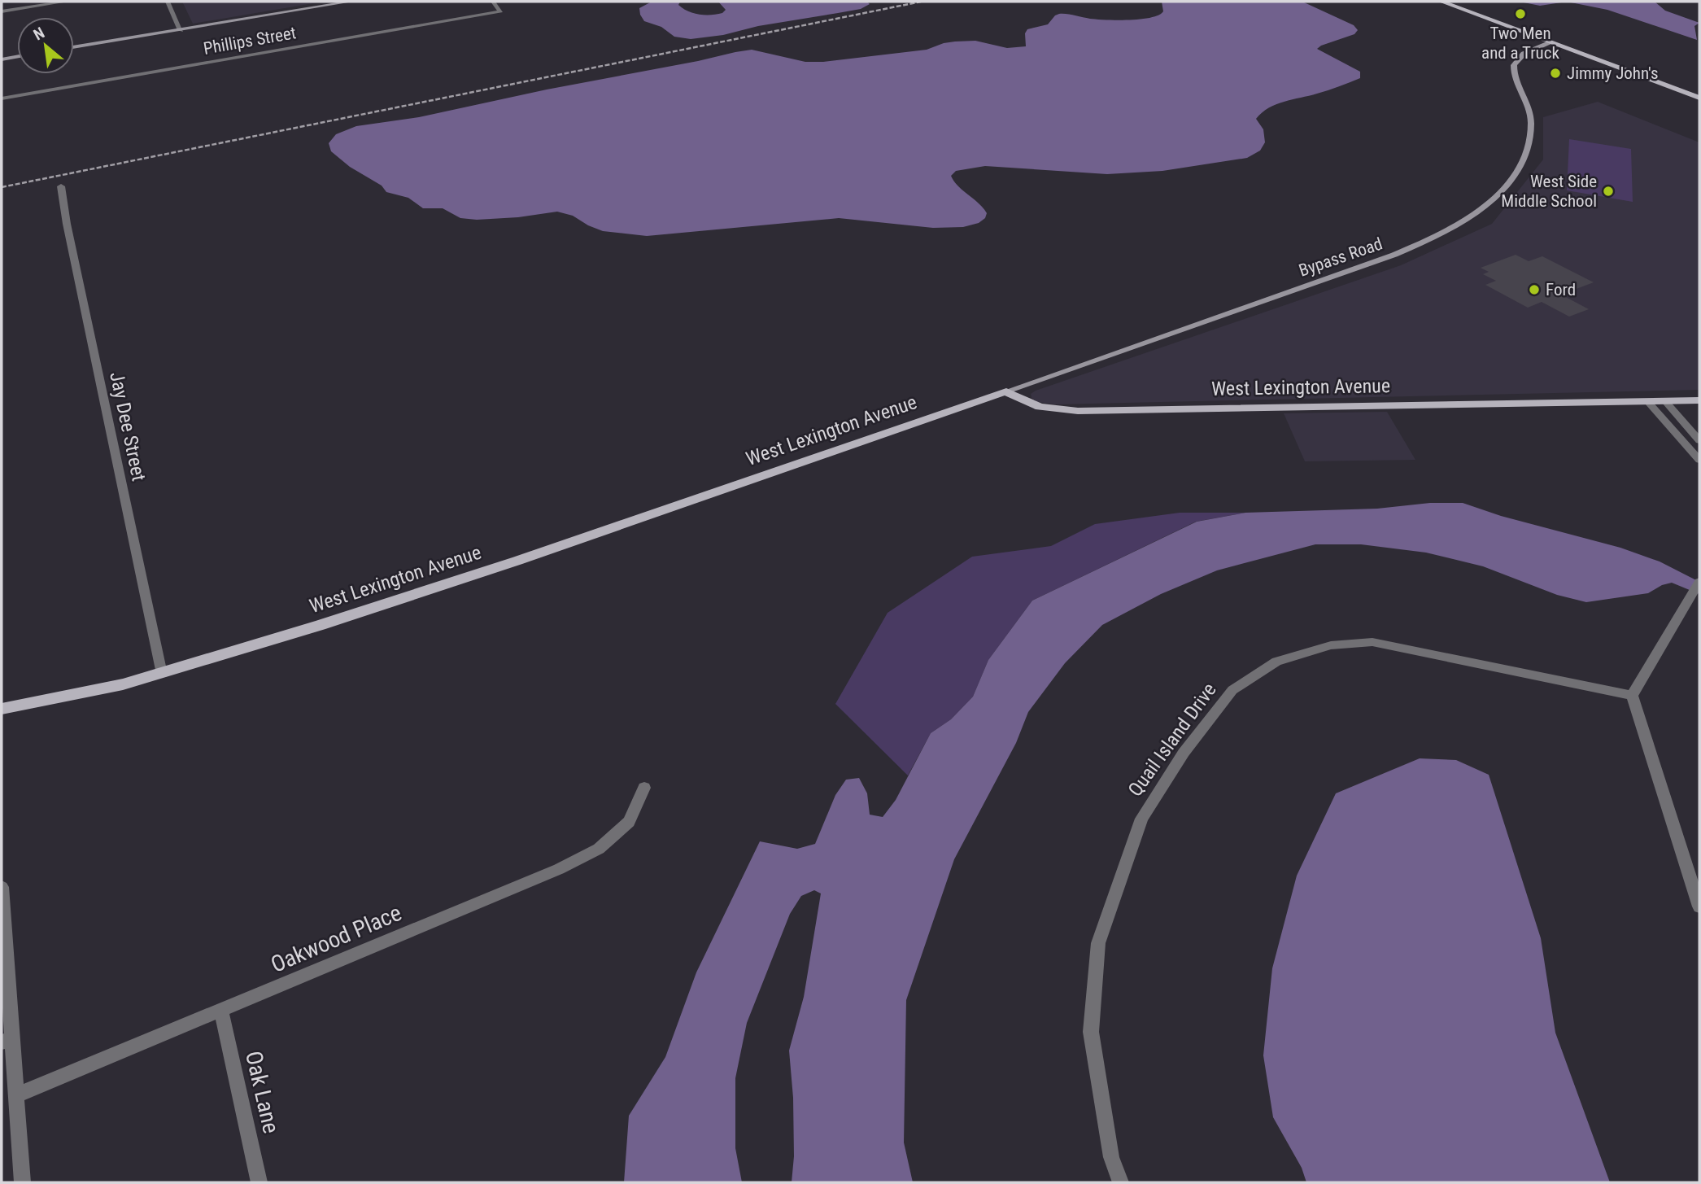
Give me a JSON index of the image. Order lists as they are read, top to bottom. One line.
{"streets":{"main road":["Bypass Road","West Lexington Avenue"],"street":["Phillips Street","Jay Dee Street","Quail Island Drive","Oakwood Place","Oak Lane"]},"crossings":[["Bypass Road","West Lexington Avenue"],["West Lexington Avenue","Jay Dee Street"],["Oakwood Place","Oak Lane"]],"places":["Two Men and a Truck","Jimmy John's","West Side Middle School","Ford"],"north":"top left"}
